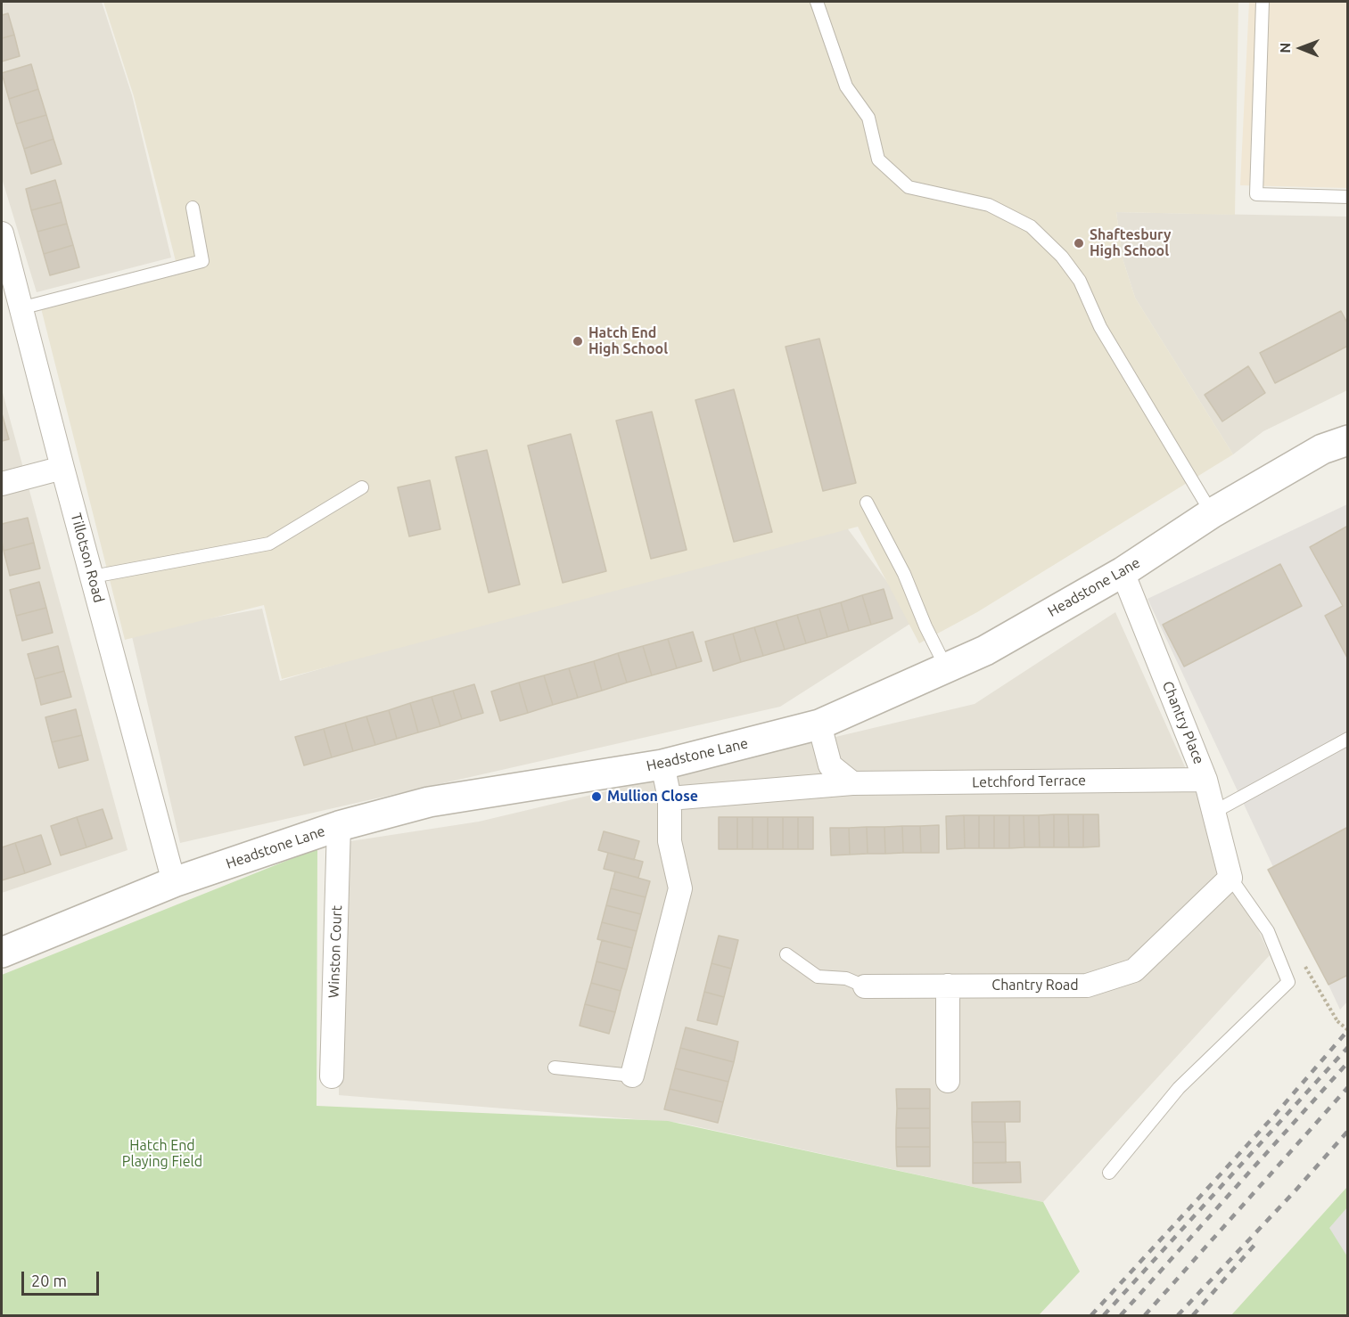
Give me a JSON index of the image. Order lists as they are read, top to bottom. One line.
{"streets":{"street":["Tillotson Road","Headstone Lane","Chantry Place","Letchford Terrace","Winston Court","Chantry Road"]},"crossings":[["Tillotson Road","Headstone Lane"],["Headstone Lane","Chantry Place"],["Headstone Lane","Winston Court"],["Chantry Place","Letchford Terrace"],["Chantry Place","Chantry Road"]],"parks":["Hatch End Playing Field"],"places":["Shaftesbury High School","Hatch End High School","Mullion Close"],"scale_bar":"20 m","north":"left"}
